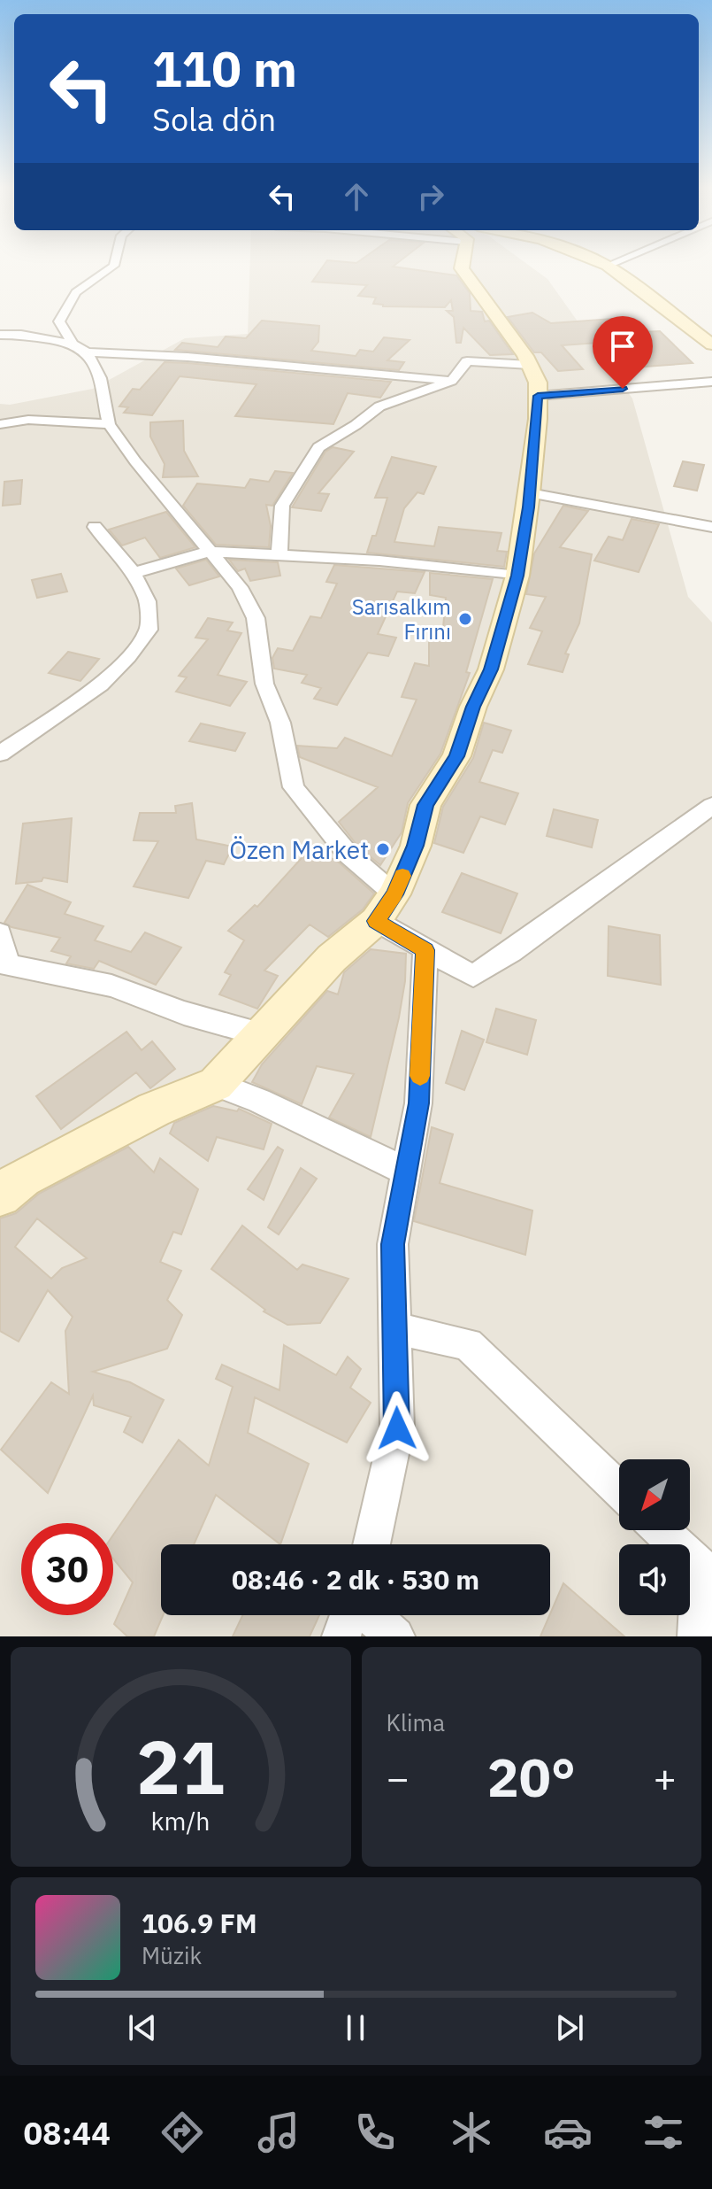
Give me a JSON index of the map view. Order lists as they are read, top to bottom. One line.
{"places":["Sarısalkım Fırını","Özen Market"],"north":"bottom left","page":{"turn":["110 m","Sola dön"],"limit":"30","trip":"08:46 · 2 dk · 530 m","tile":"Klima","heat":["−","20°","+"],"song":["106.9 FM","Müzik"],"tabs":"08:44","gauge":["21","km/h"]}}
